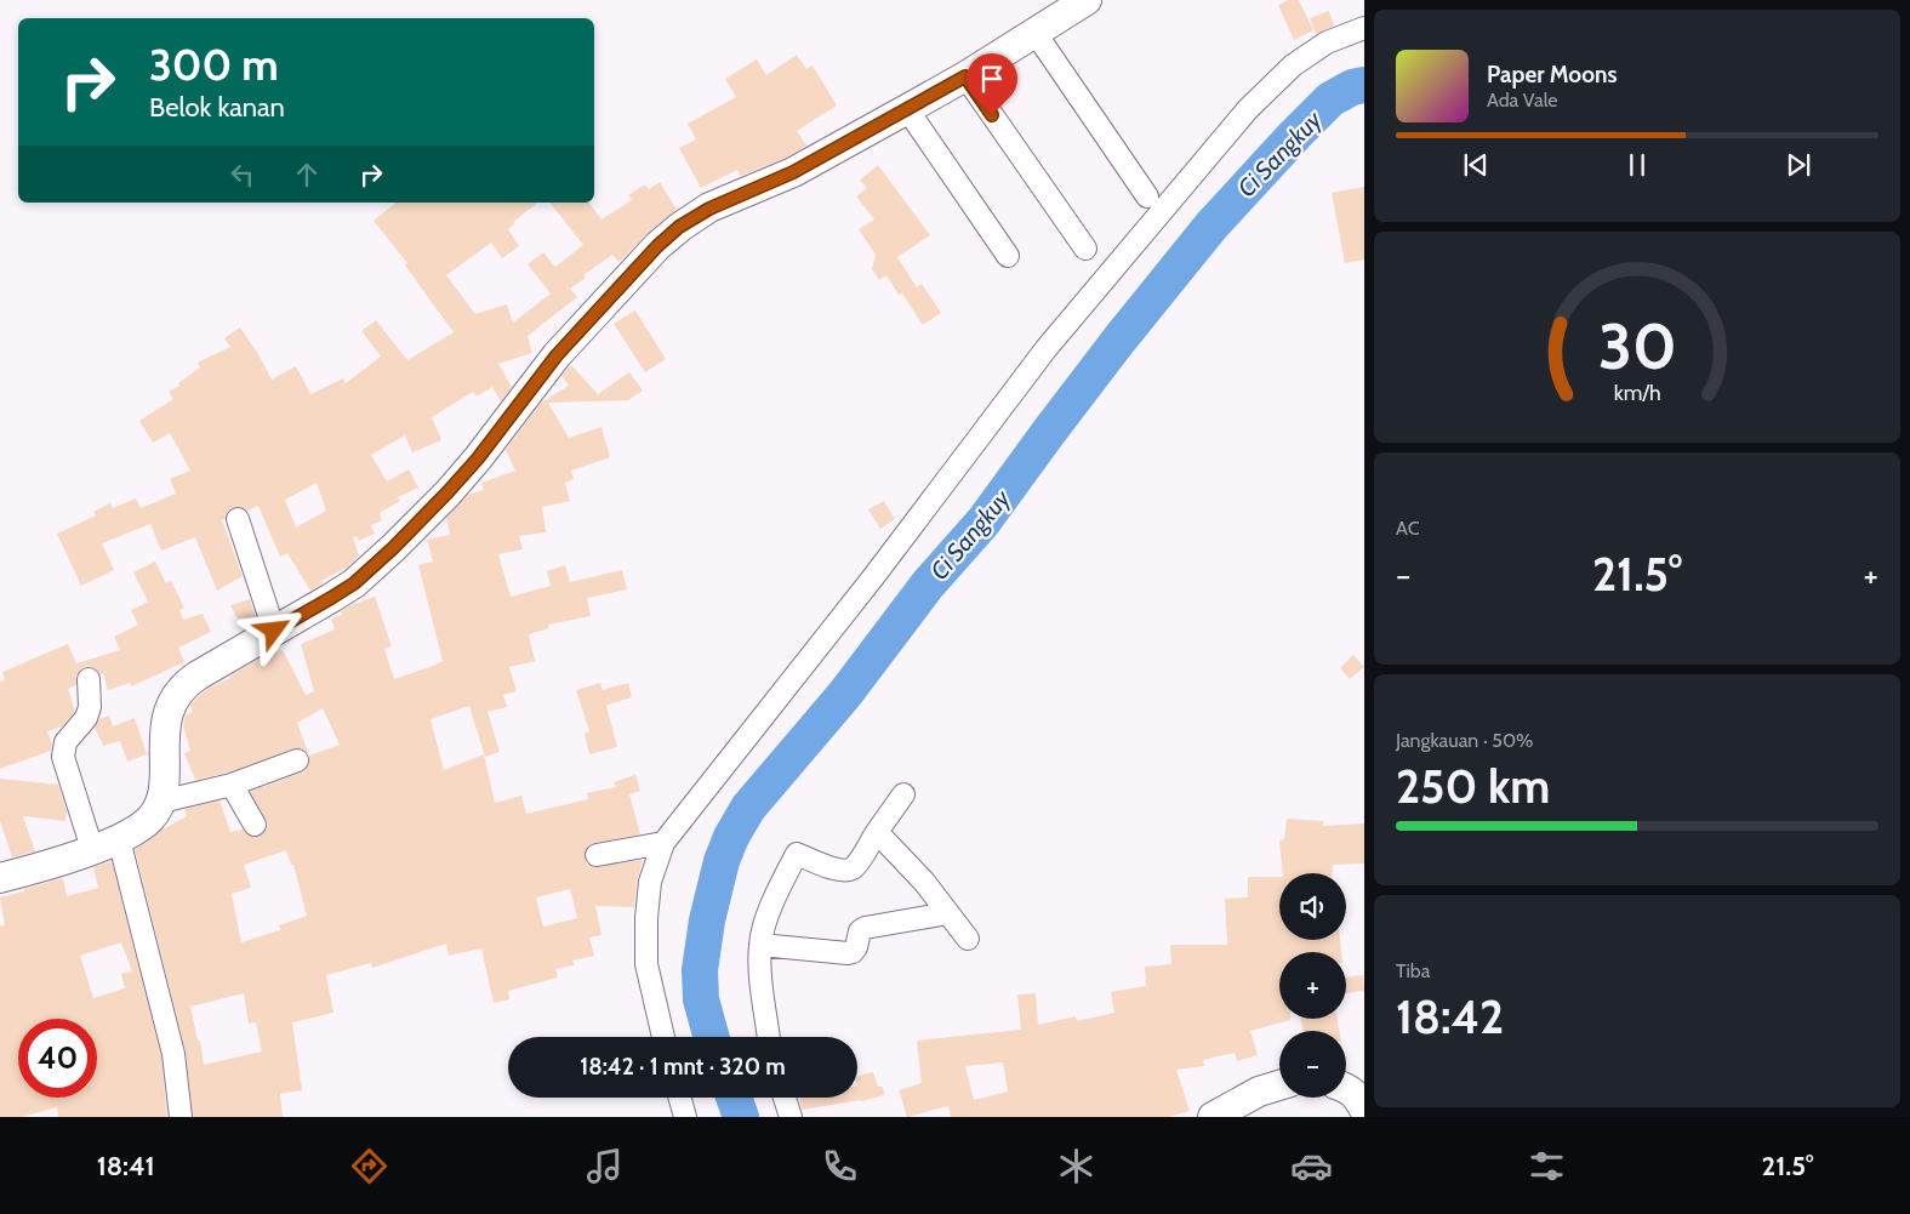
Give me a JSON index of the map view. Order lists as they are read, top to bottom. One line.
{"water":["Ci Sangkuy"],"page":{"turn":["300 m","Belok kanan"],"song":["Paper Moons","Ada Vale"],"tile":["AC",["Jangkauan · 50%","250 km"],["Tiba","18:42"]],"heat":["−","21.5°","+"],"map_buttons":["+","−"],"limit":"40","trip":"18:42 · 1 mnt · 320 m","tabs":["18:41","21.5°"],"gauge":["30","km/h"]}}
